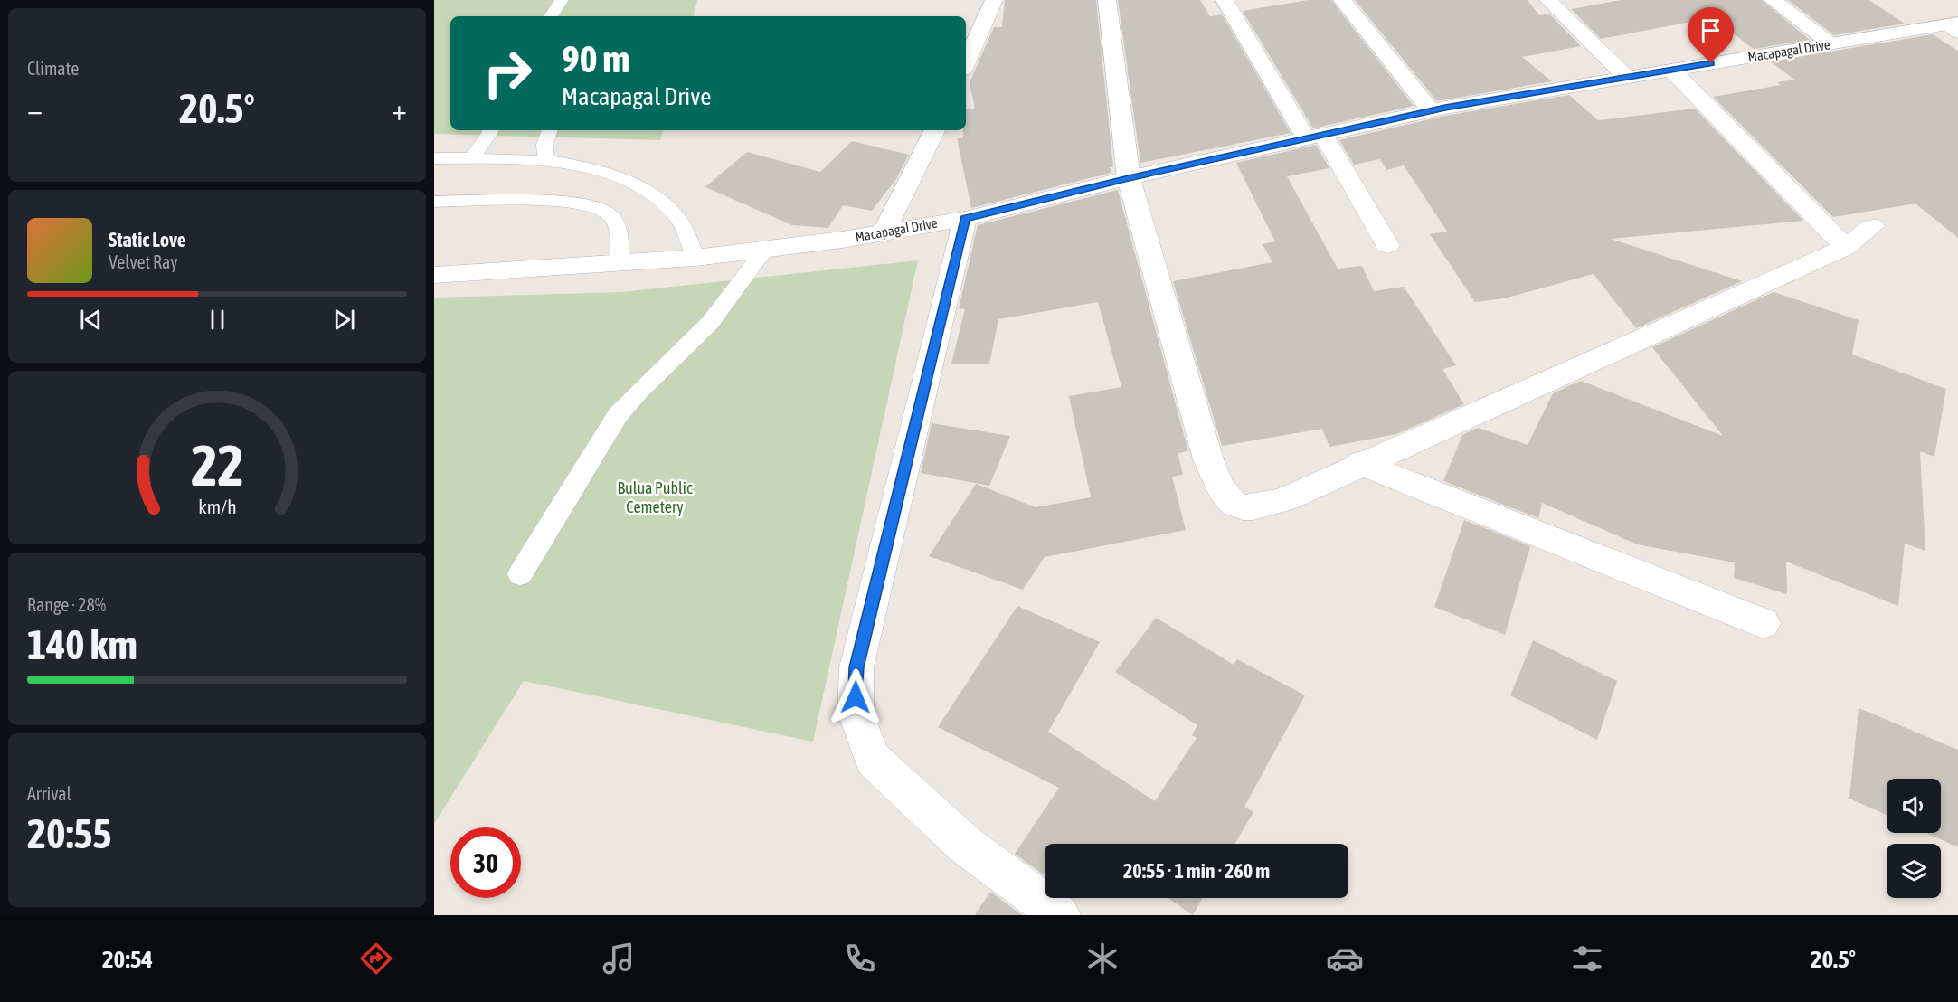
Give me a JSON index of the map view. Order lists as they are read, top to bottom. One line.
{"streets":{"street":["Macapagal Drive"]},"parks":["Bulua Public Cemetery"],"page":{"tile":["Climate",["Range · 28%","140 km"],["Arrival","20:55"]],"turn":["90 m","Macapagal Drive"],"heat":["−","20.5°","+"],"song":["Static Love","Velvet Ray"],"limit":"30","trip":"20:55 · 1 min · 260 m","tabs":["20:54","20.5°"],"gauge":["22","km/h"]}}
